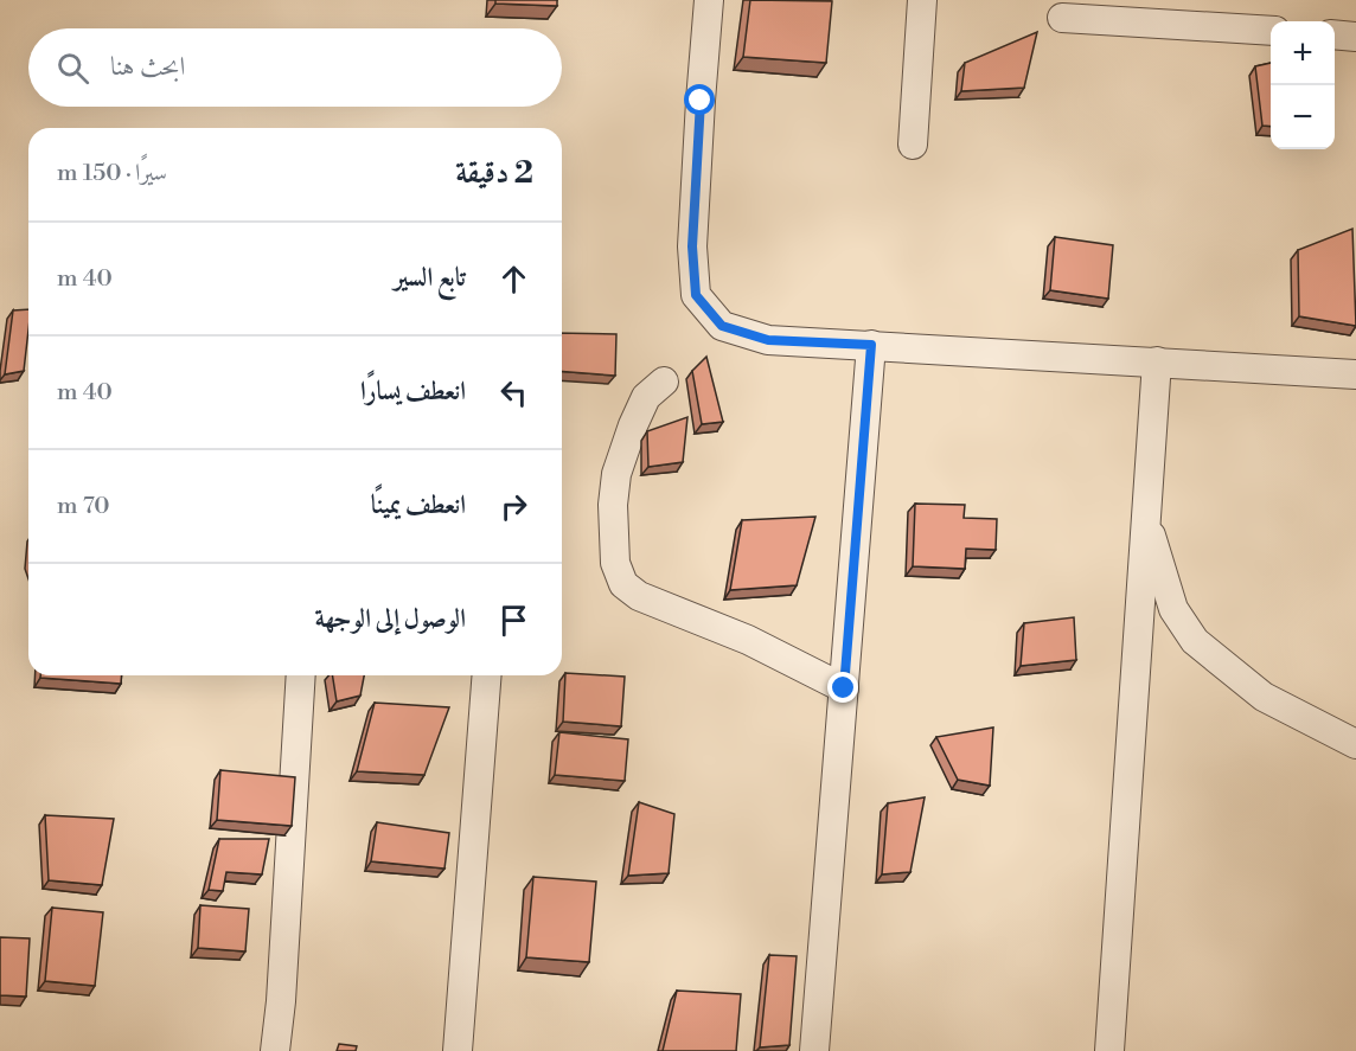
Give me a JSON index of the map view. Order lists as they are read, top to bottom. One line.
{"page":{"map_buttons":["+","−"],"search":"ابحث هنا","heading":["2 دقيقة","سيرًا · 150 m"],"list":[["تابع السير","40 m"],["انعطف يسارًا","40 m"],["انعطف يمينًا","70 m"],"الوصول إلى الوجهة"]}}
